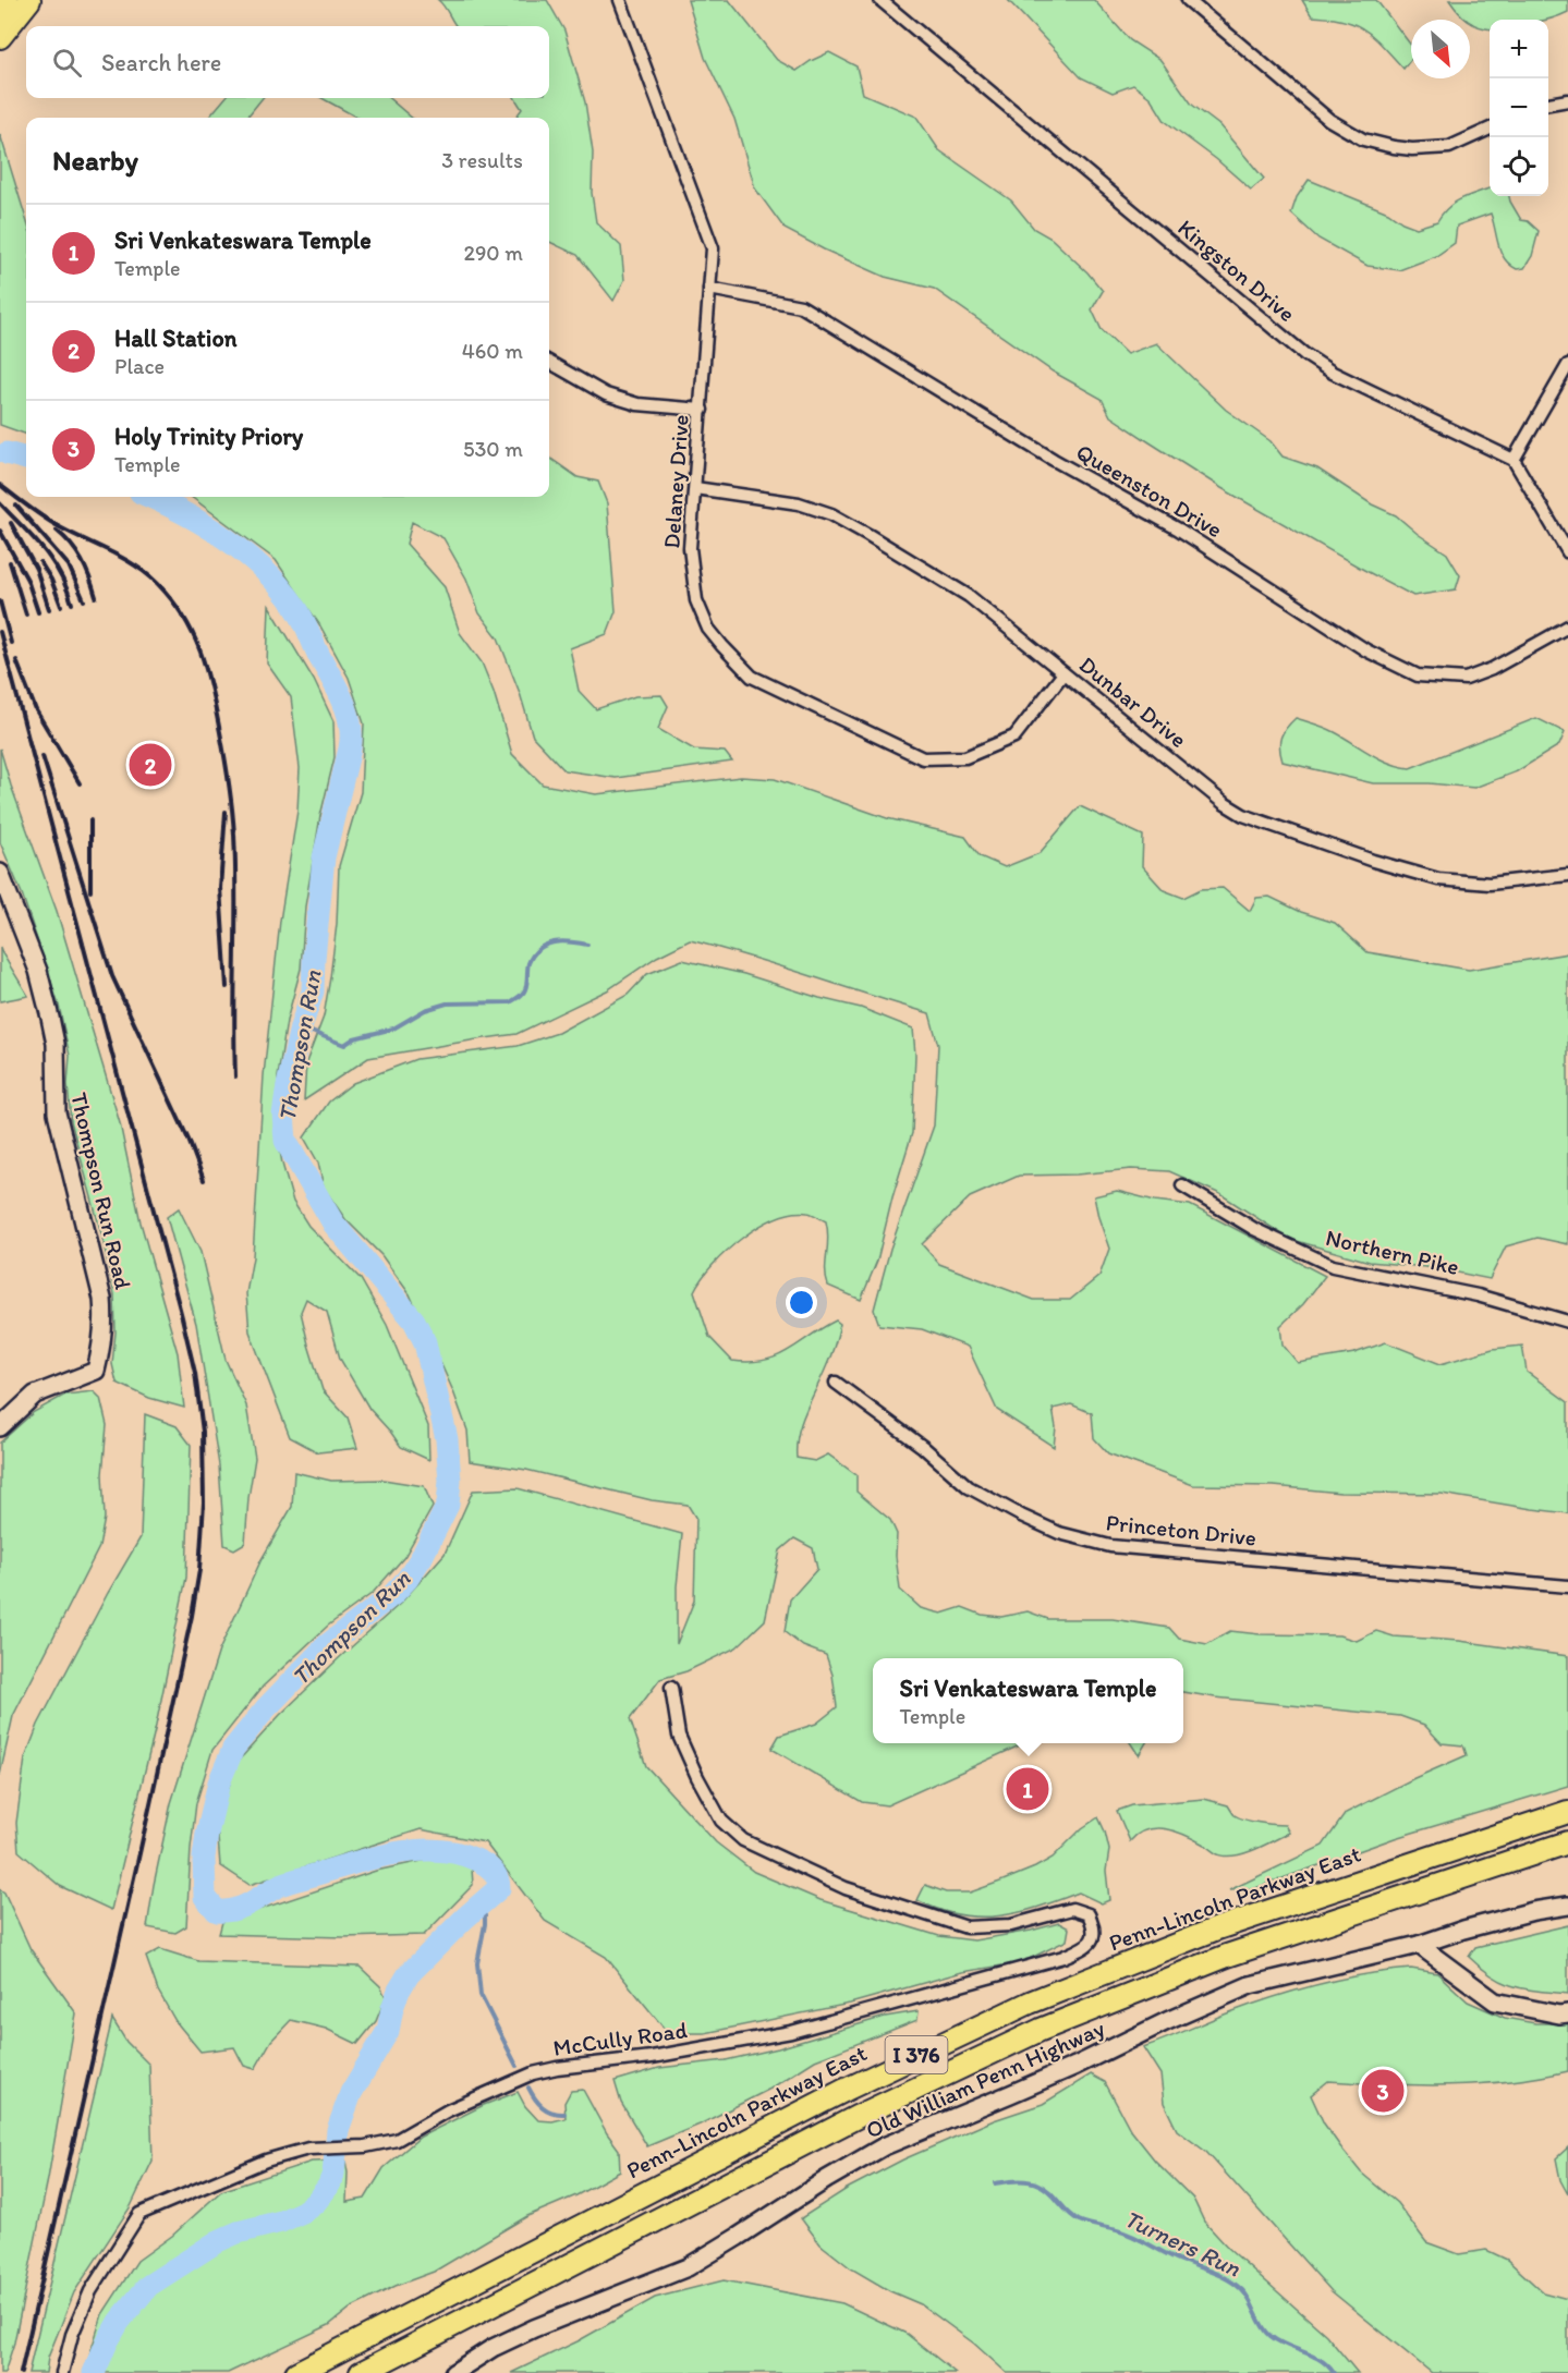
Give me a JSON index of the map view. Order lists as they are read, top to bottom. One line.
{"streets":{"highway":["Penn-Lincoln Parkway East","I 376"],"main road":["Thompson Run Road","Old William Penn Highway"],"street":["Kingston Drive","Delaney Drive","Queenston Drive","Dunbar Drive","Northern Pike","Princeton Drive","McCully Road"]},"crossings":[["Delaney Drive","Queenston Drive"],["Delaney Drive","Dunbar Drive"]],"water":["Thompson Run","Turners Run"],"north":"bottom right","page":{"map_buttons":["+","−"],"search":"Search here","heading":["Nearby","3 results"],"list":[{"mark":"1","name":"Sri Venkateswara Temple","note":"Temple","value":"290 m"},{"mark":"2","name":"Hall Station","note":"Place","value":"460 m"},{"mark":"3","name":"Holy Trinity Priory","note":"Temple","value":"530 m"}],"pins":["2","1","3"],"popup":["Sri Venkateswara Temple","Temple"]}}
